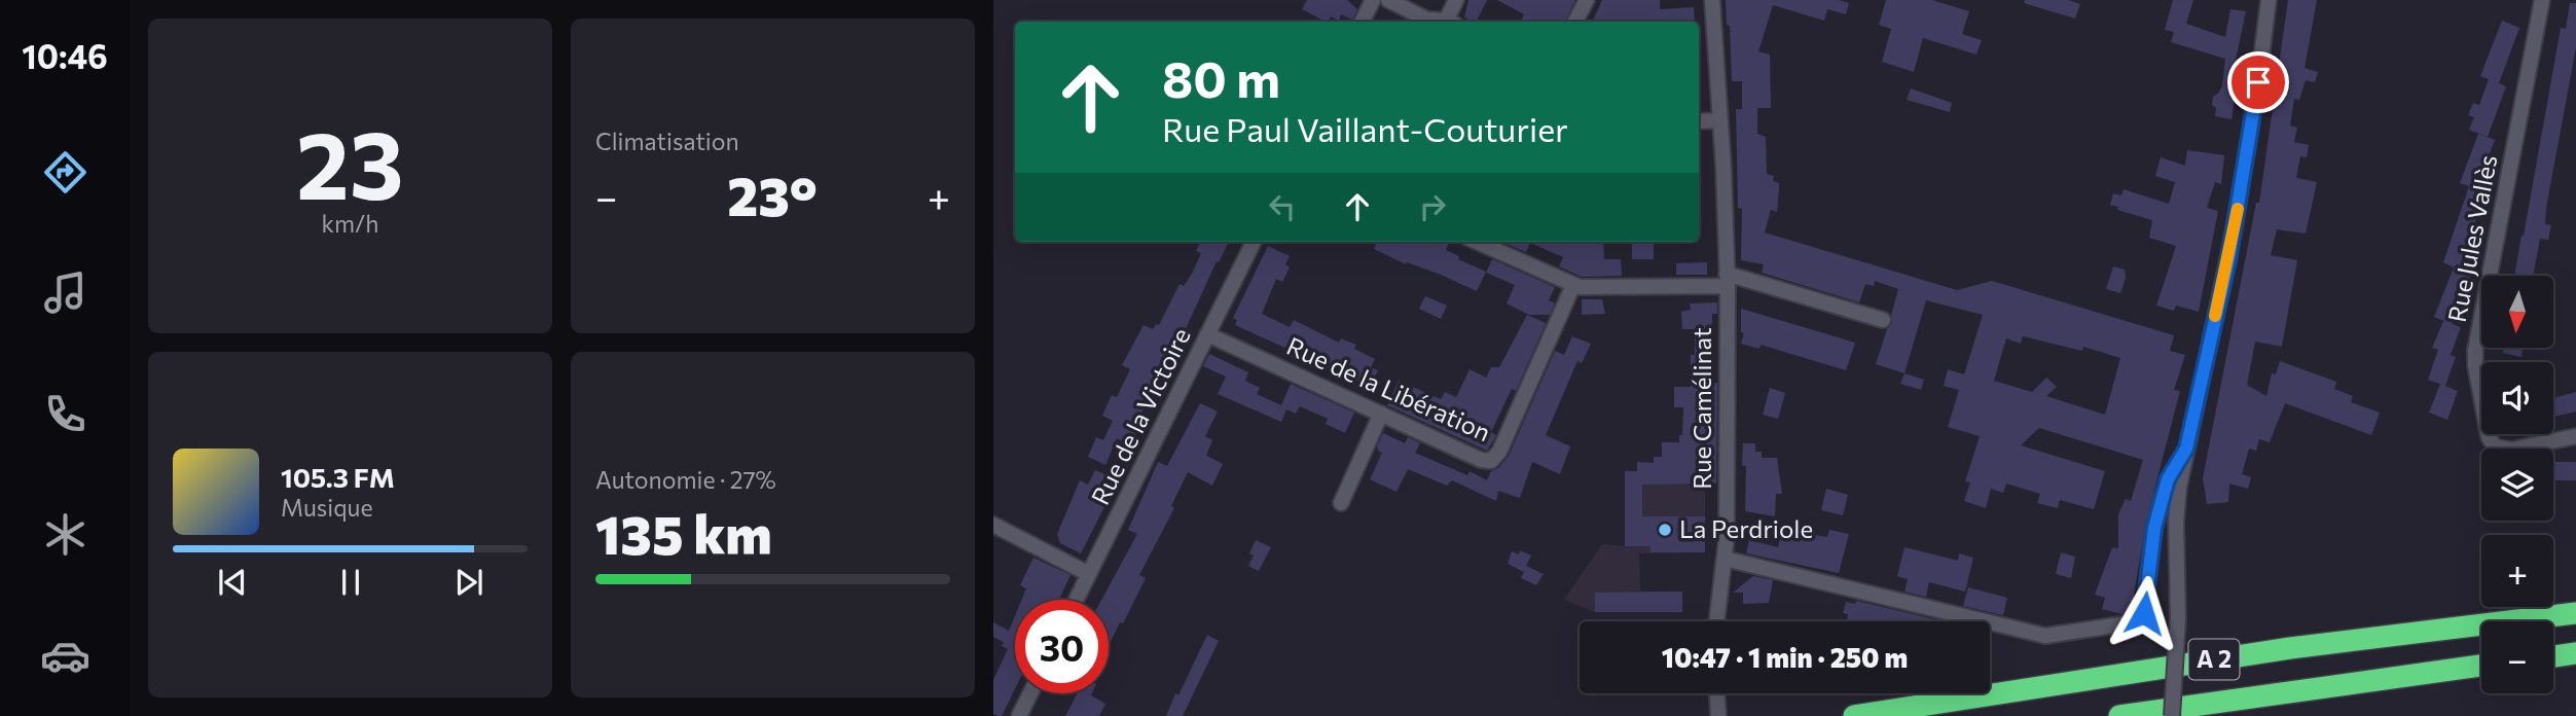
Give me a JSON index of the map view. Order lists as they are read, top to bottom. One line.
{"streets":{"highway":["A 2"],"street":["Rue Jules Vallès","Rue de la Libération","Rue Camélinat","Rue de la Victoire"]},"crossings":[["Rue de la Libération","Rue de la Victoire"]],"places":["La Perdriole"],"north":"bottom","page":{"tabs":"10:46","tile":[["23","km/h"],"Climatisation",["Autonomie · 27%","135 km"]],"turn":["80 m","Rue Paul Vaillant-Couturier"],"heat":["−","23°","+"],"map_buttons":["+","−"],"song":["105.3 FM","Musique"],"limit":"30","trip":"10:47 · 1 min · 250 m"}}
